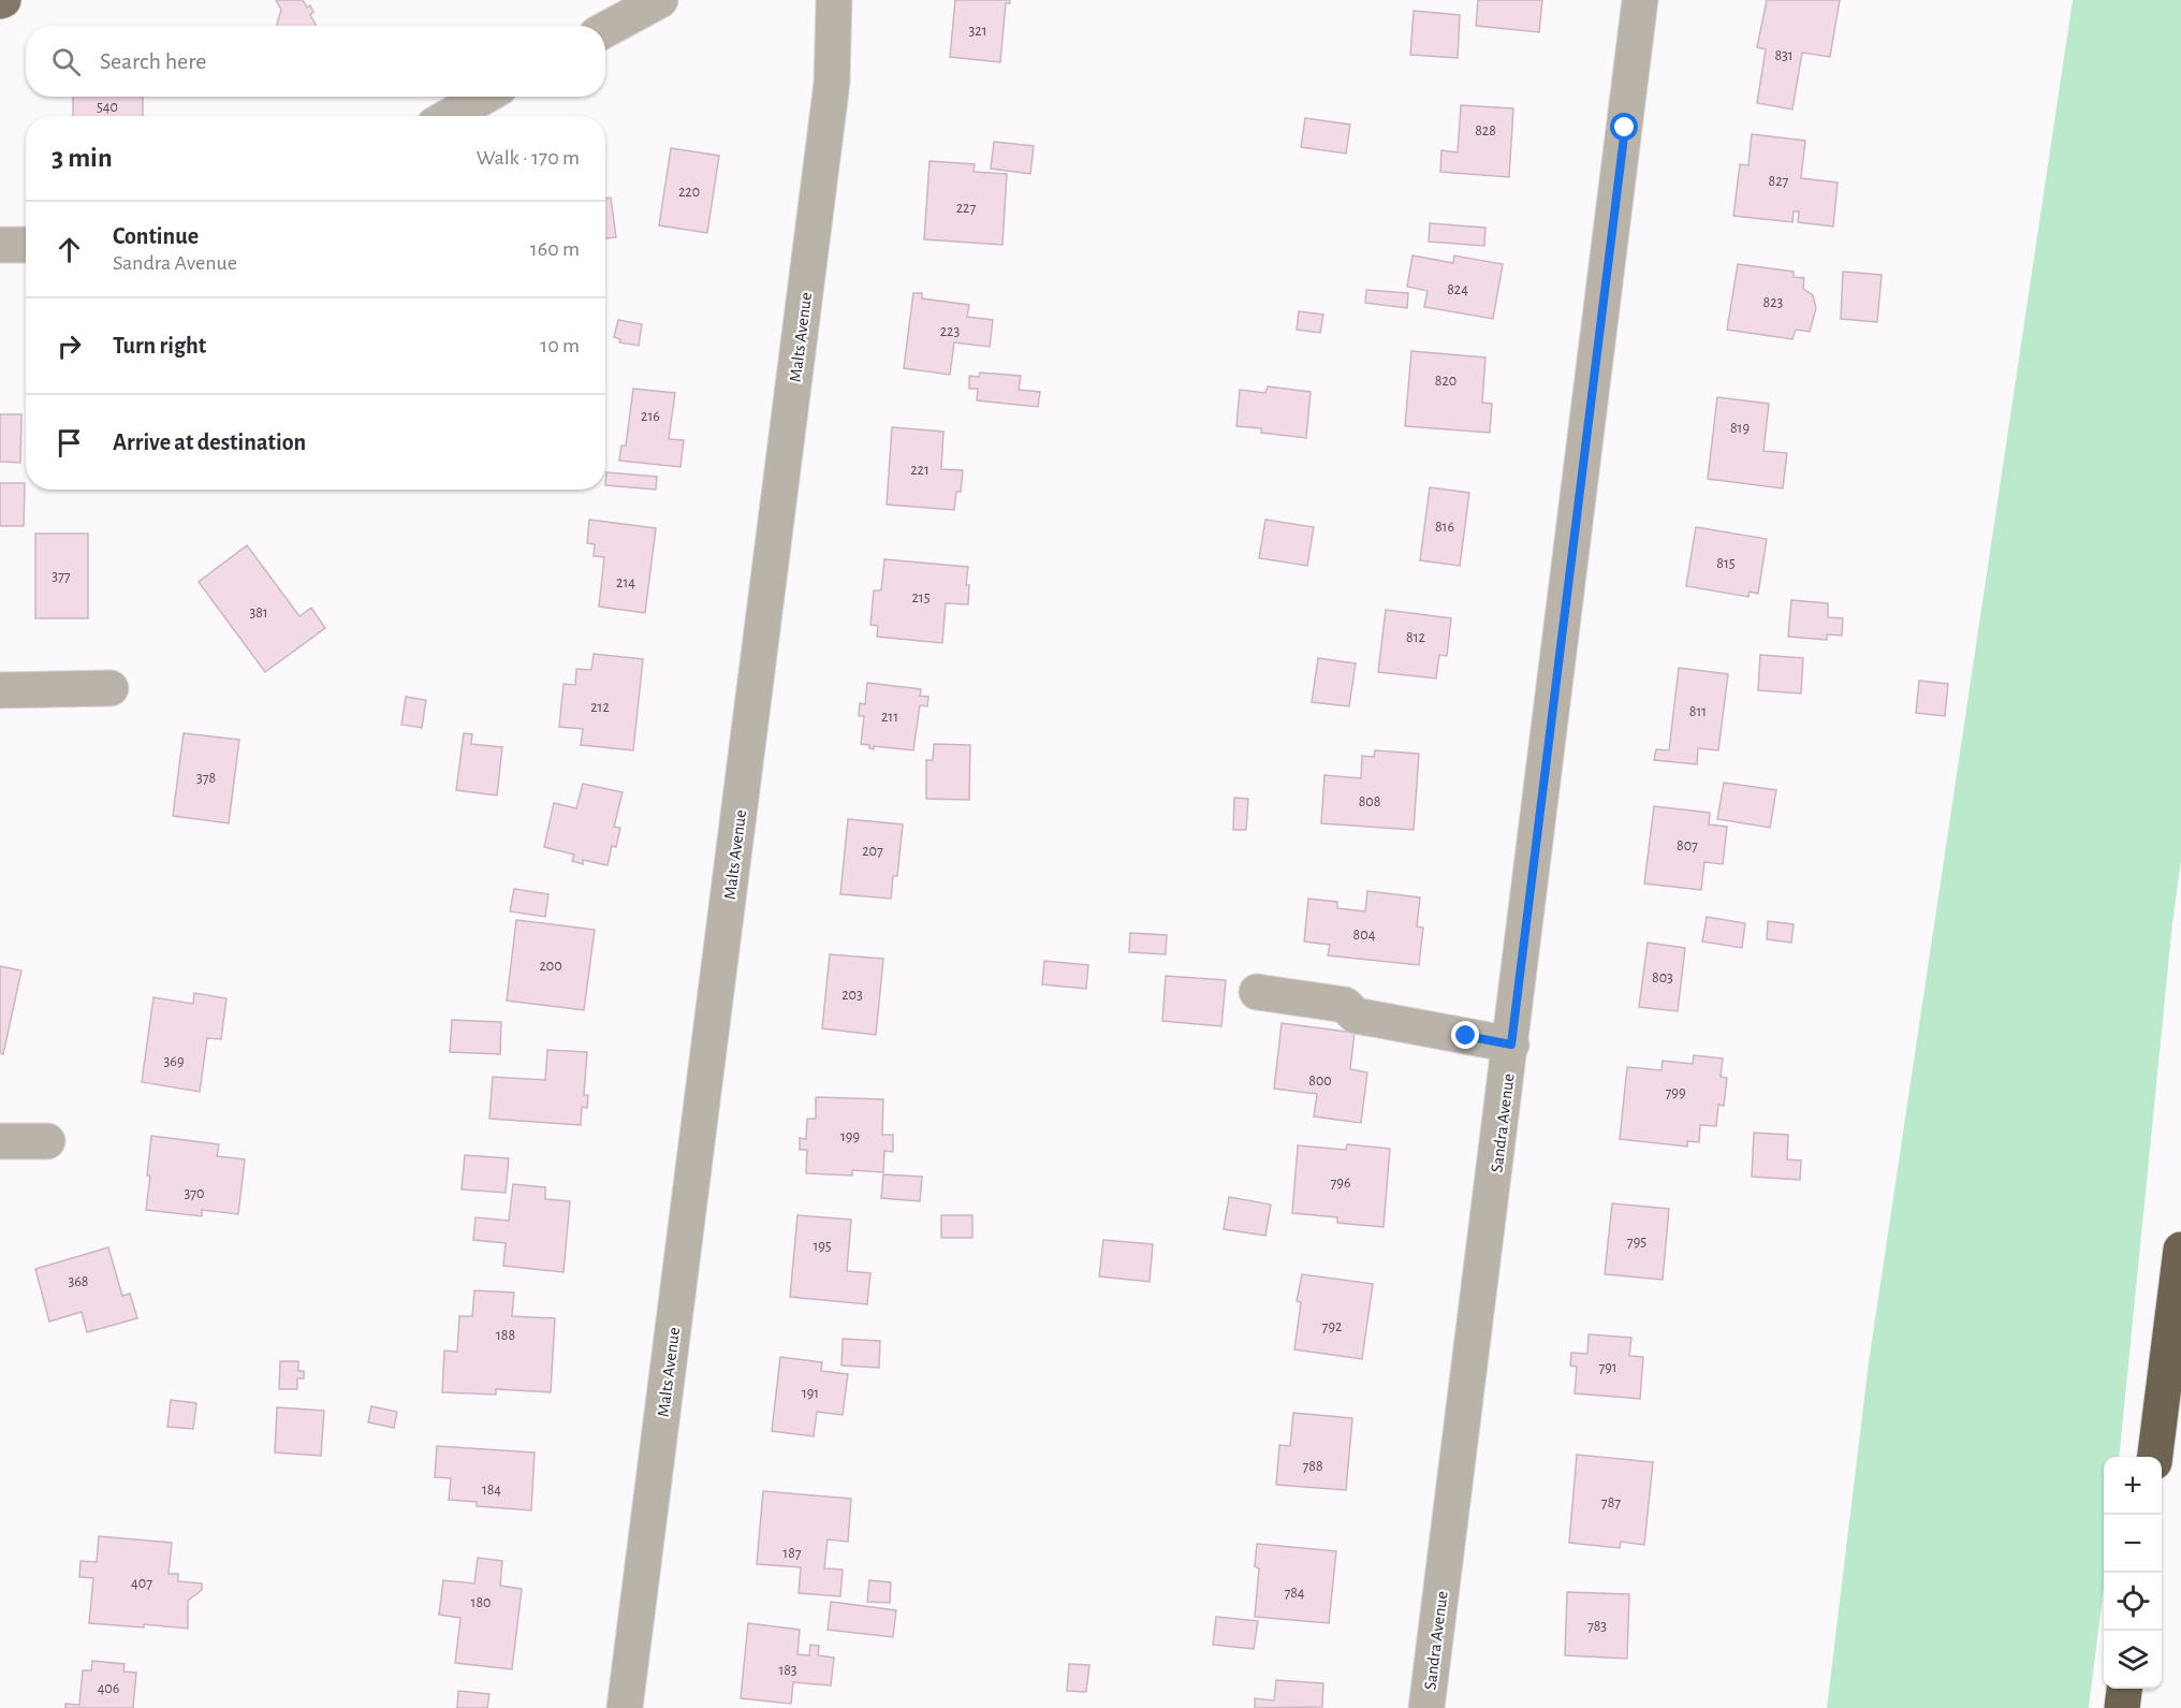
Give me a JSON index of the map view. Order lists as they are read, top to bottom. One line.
{"streets":{"street":["Malts Avenue","Sandra Avenue"]},"house_numbers":["321","831","540","828","827","220","227","824","823","223","820","216","819","221","816","815","377","214","215","381","812","212","811","211","378","808","807","207","804","200","803","203","369","800","799","199","796","370","795","195","368","792","188","791","191","788","184","787","187","407","784","180","783","183","406"],"page":{"search":"Search here","heading":["3 min","Walk · 170 m"],"list":[["Continue","Sandra Avenue","160 m"],["Turn right","10 m"],"Arrive at destination"],"map_buttons":["+","−"]}}
